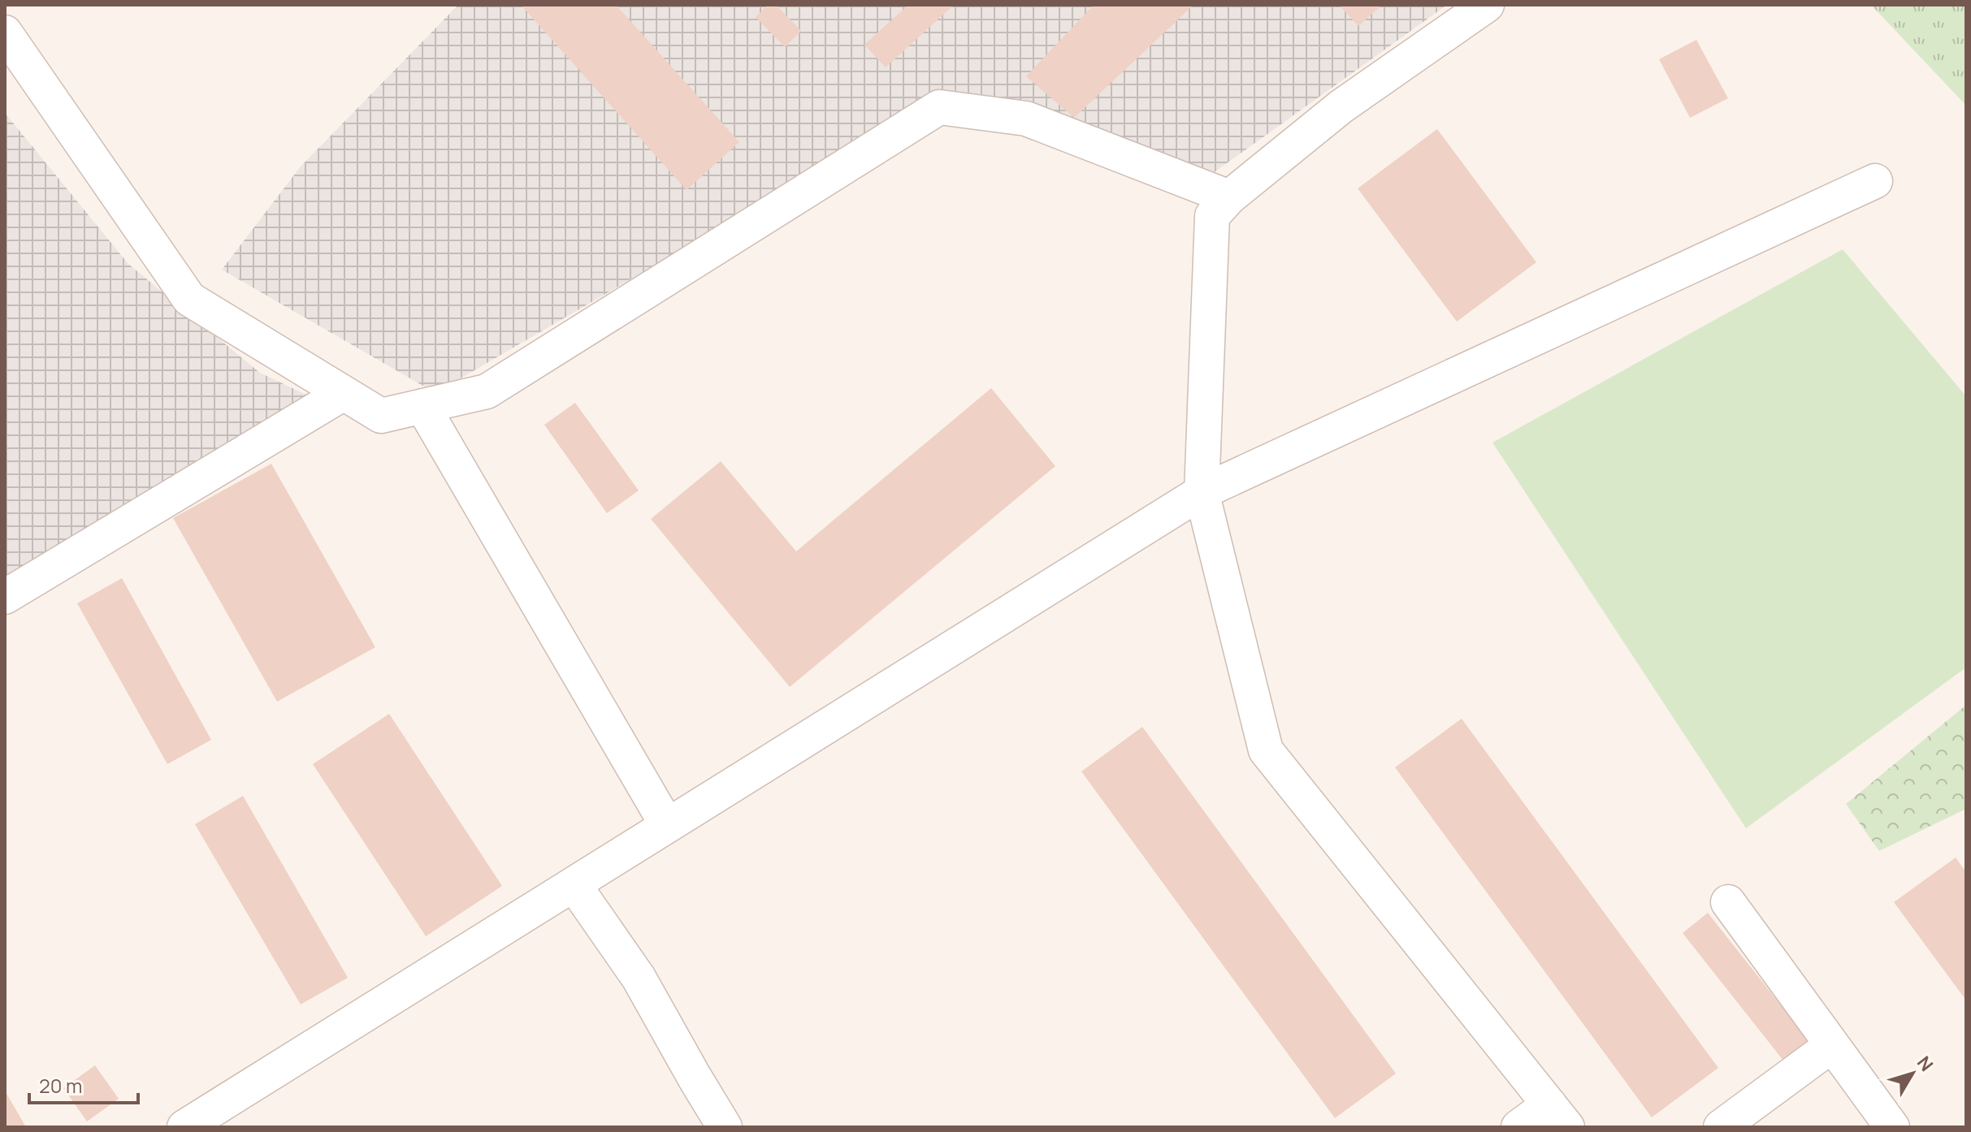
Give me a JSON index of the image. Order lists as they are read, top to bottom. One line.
{"scale_bar":"20 m","north":"top right"}
